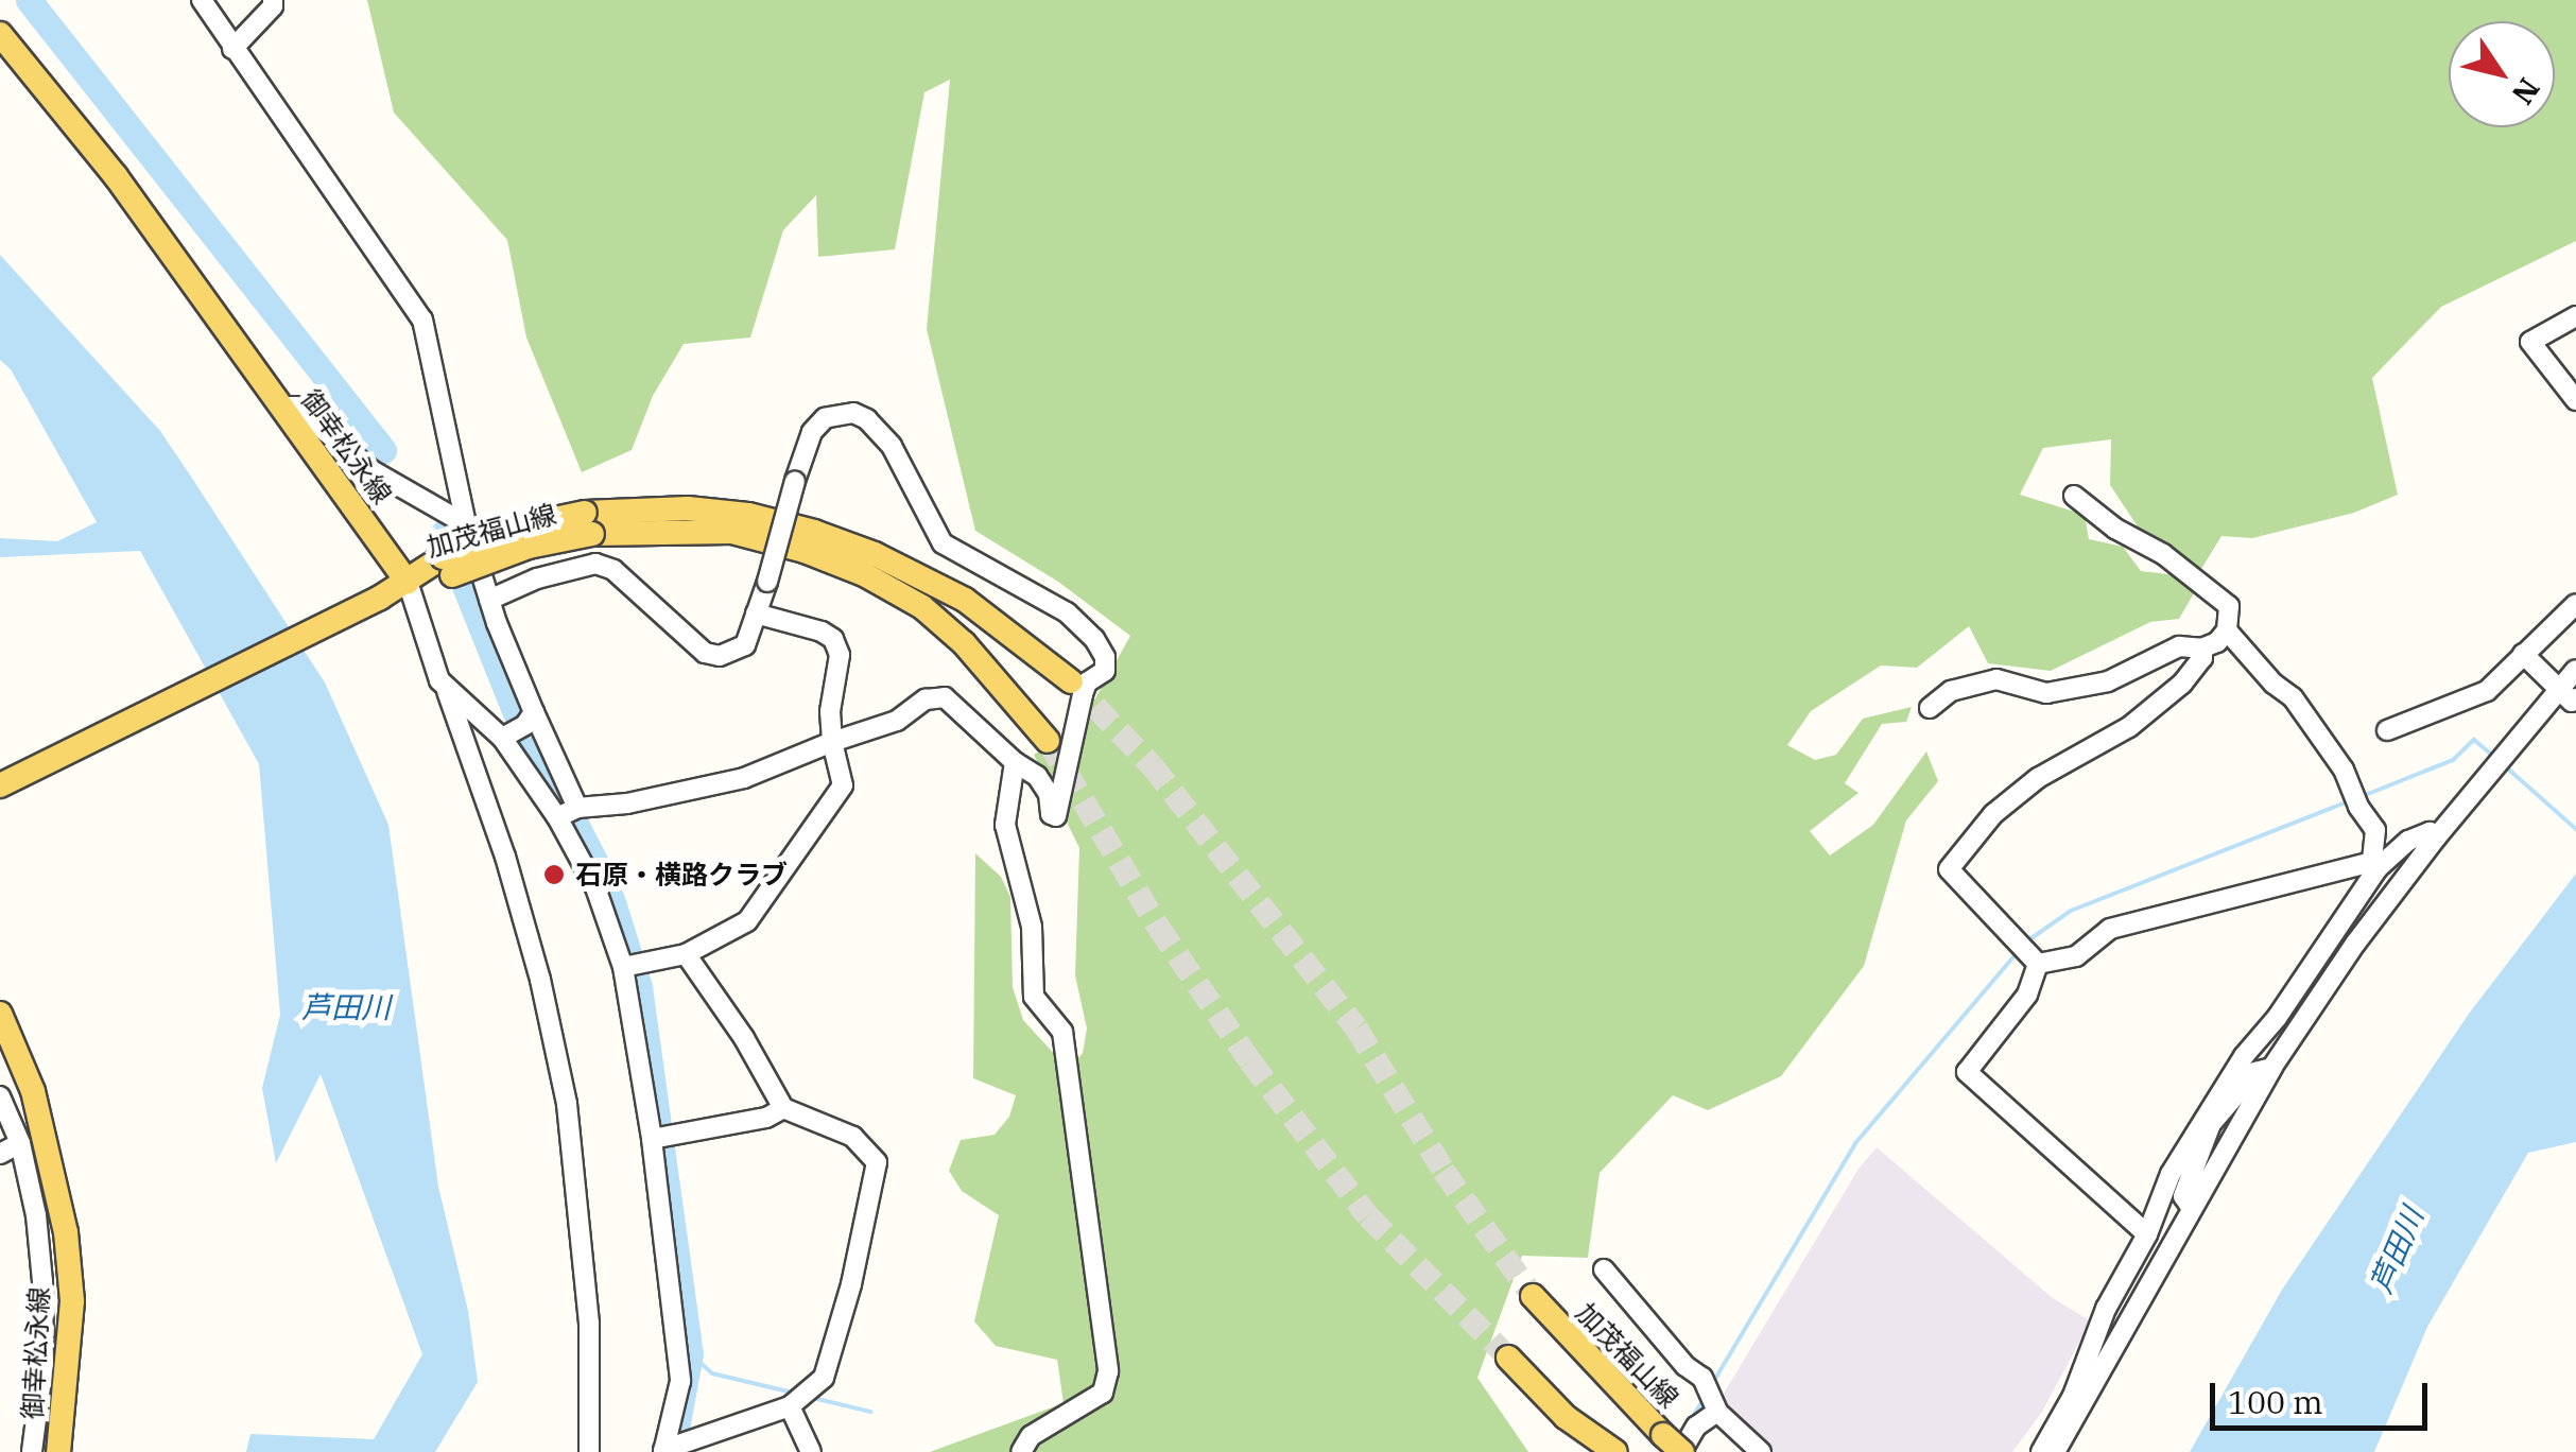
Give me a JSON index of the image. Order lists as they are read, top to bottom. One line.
{"streets":{"main road":["御幸松永線","加茂福山線"]},"crossings":[["御幸松永線","加茂福山線"]],"water":["芦田川"],"places":["石原・横路クラブ"],"scale_bar":"100 m","north":"bottom right"}
